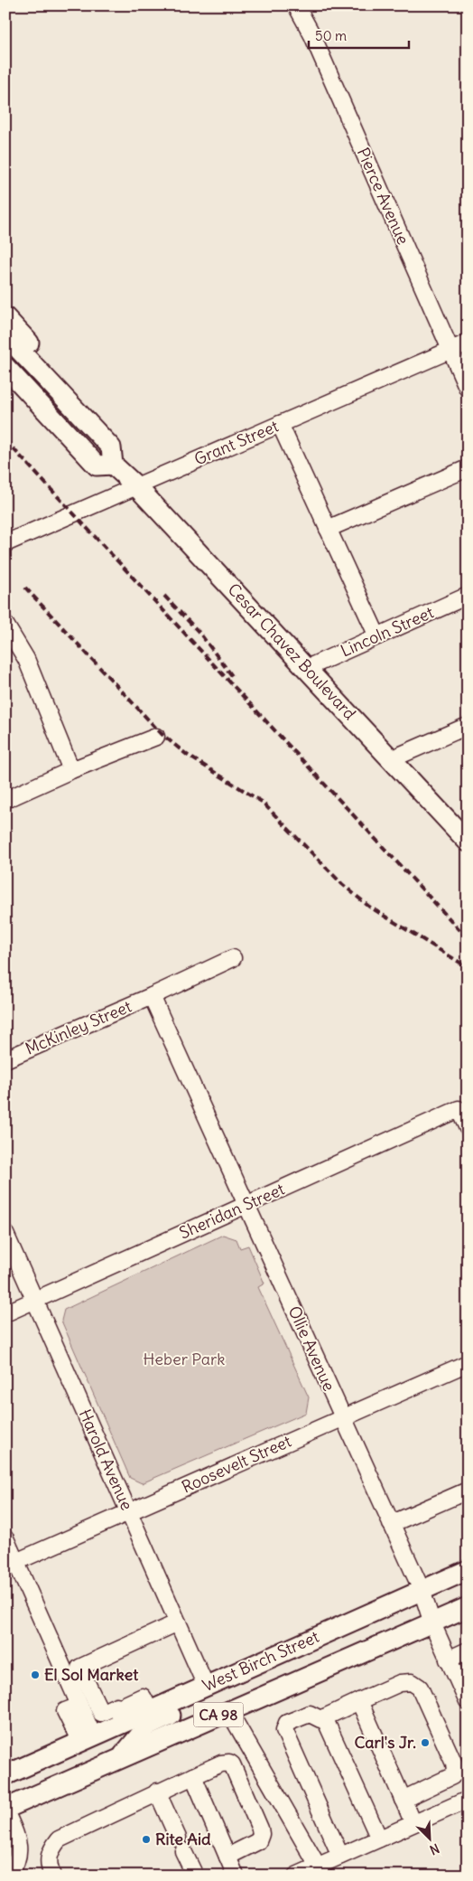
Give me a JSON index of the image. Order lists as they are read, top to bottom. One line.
{"streets":{"main road":["Cesar Chavez Boulevard","West Birch Street","CA 98"],"street":["Pierce Avenue","Grant Street","Lincoln Street","McKinley Street","Sheridan Street","Ollie Avenue","Harold Avenue","Roosevelt Street"]},"crossings":[["Pierce Avenue","Grant Street"],["Grant Street","Cesar Chavez Boulevard"],["Lincoln Street","Cesar Chavez Boulevard"],["McKinley Street","Ollie Avenue"],["Sheridan Street","Ollie Avenue"],["Sheridan Street","Harold Avenue"],["Ollie Avenue","Roosevelt Street"],["Ollie Avenue","West Birch Street"],["Harold Avenue","Roosevelt Street"],["Harold Avenue","West Birch Street"]],"parks":["Heber Park"],"places":["El Sol Market","Carl's Jr.","Rite Aid"],"scale_bar":"50 m","north":"bottom right"}
